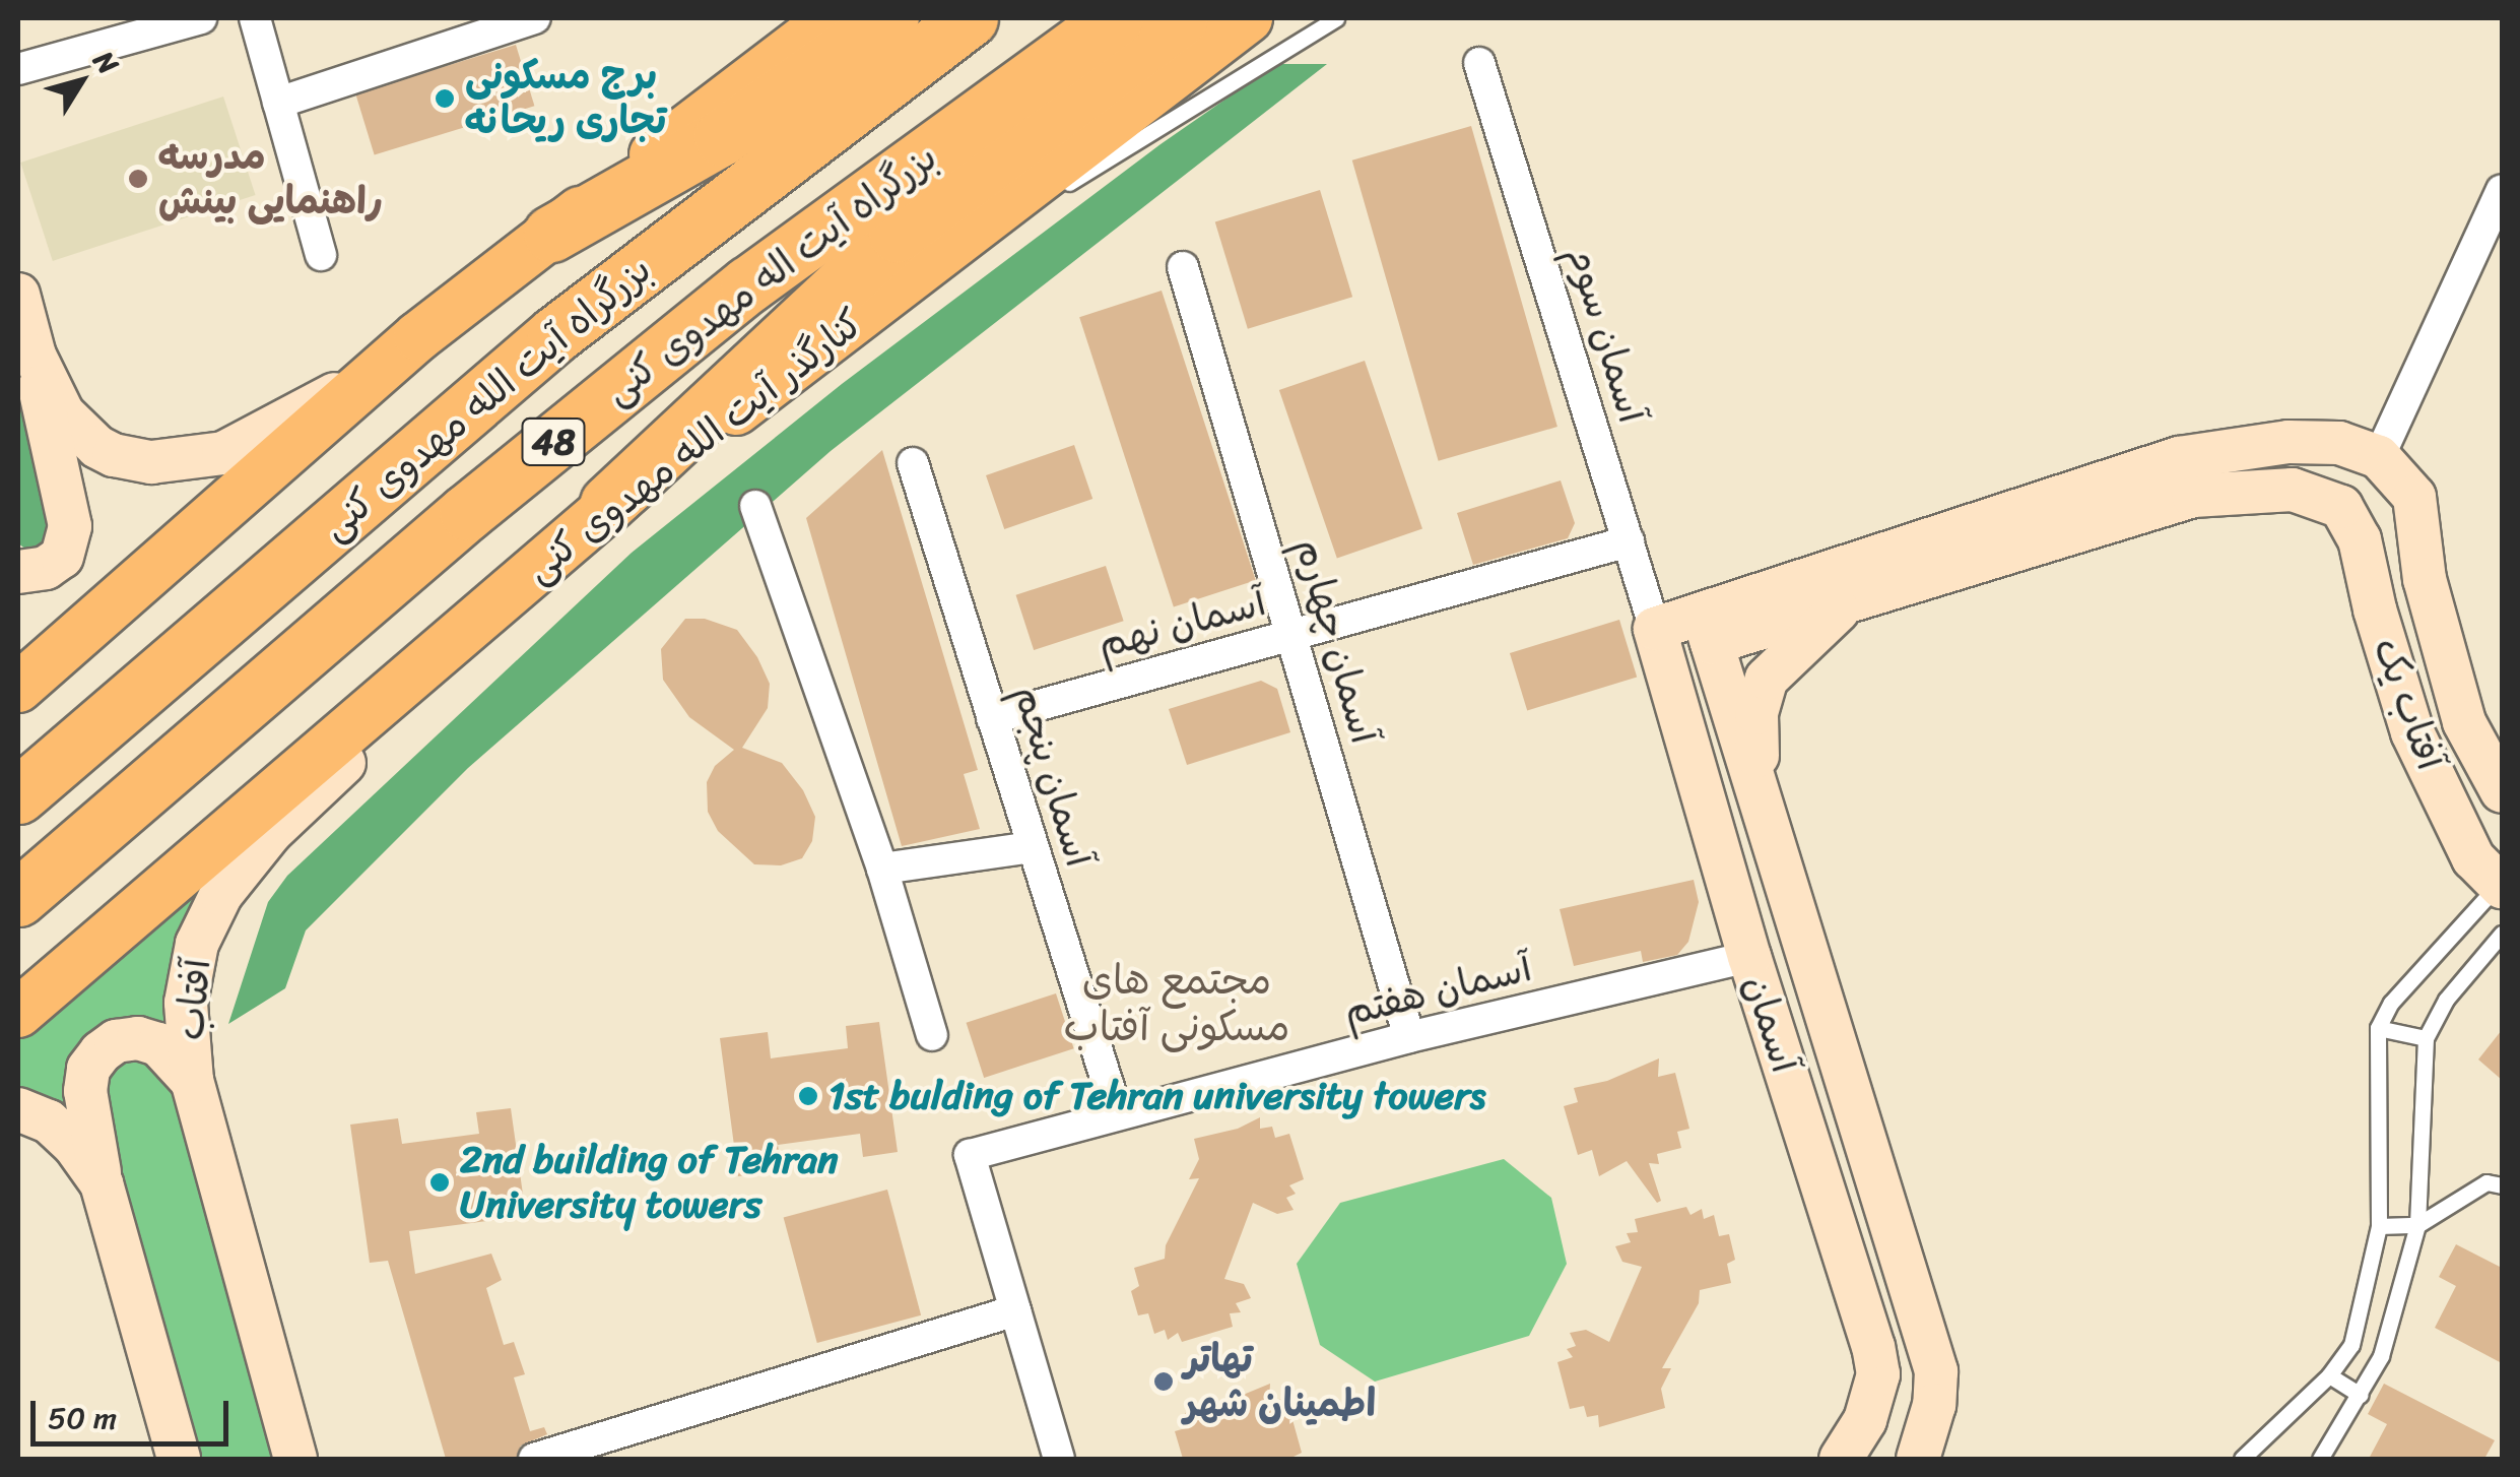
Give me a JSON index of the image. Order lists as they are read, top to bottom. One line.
{"streets":{"highway":["بزرگراه آیت اله مهدوی کنی","بزرگراه آیت الله مهدوی کنی","48"],"main road":["کنارگذر آیت الله مهدوی کنی"],"street":["آسمان سوم","آسمان نهم","آسمان چهارم","آفتاب یک","آسمان پنجم","آسمان هفتم","آفتاب","آسمان"]},"crossings":[["آسمان سوم","آسمان نهم"],["آسمان سوم","آسمان"],["کنارگذر آیت الله مهدوی کنی","آفتاب"],["آسمان نهم","آسمان چهارم"],["آسمان نهم","آسمان پنجم"],["آسمان چهارم","آسمان هفتم"],["آسمان پنجم","آسمان هفتم"],["آسمان هفتم","آسمان"]],"districts":["مجتمع های مسکونی آفتاب"],"places":["برج مسکونی تجاری ریحانه","مدرسه راهنمایی بینش","1st bulding of Tehran university towers","2nd building of Tehran University towers","تهاتر اطمینان شهر"],"scale_bar":"50 m","north":"top right"}
